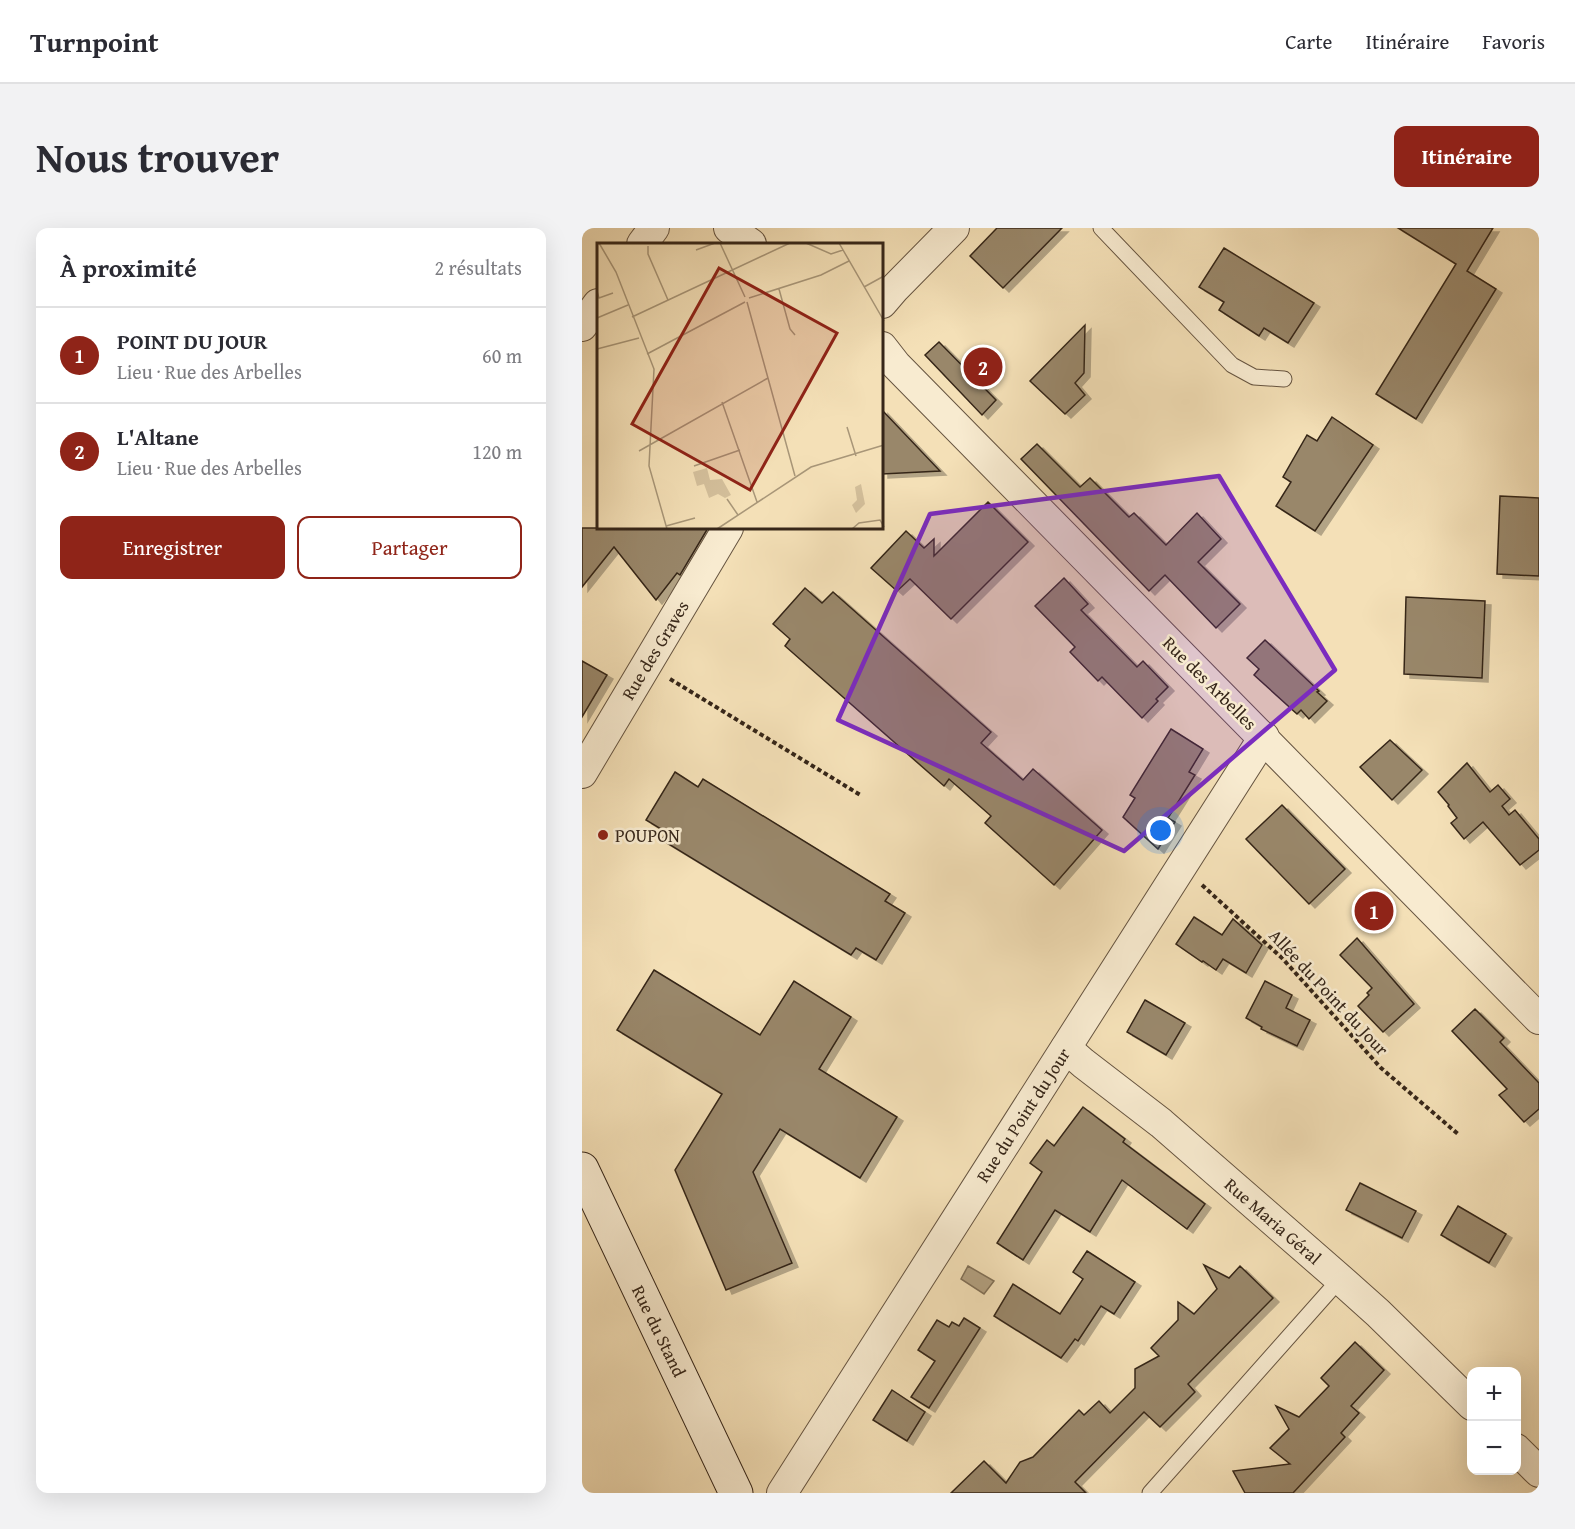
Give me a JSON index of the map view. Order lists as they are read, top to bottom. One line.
{"streets":{"street":["Rue des Graves","Rue des Arbelles","Rue du Point du Jour","Rue Maria Géral","Rue du Stand"],"path":["Allée du Point du Jour"]},"crossings":[["Rue des Arbelles","Rue du Point du Jour"],["Allée du Point du Jour","Rue du Point du Jour"],["Rue du Point du Jour","Rue Maria Géral"]],"places":["POUPON"],"page":{"header":"Turnpoint","nav":["Carte","Itinéraire","Favoris"],"title":"Nous trouver","buttons":["Itinéraire",["Enregistrer","Partager"]],"heading":["À proximité","2 résultats"],"list":[{"mark":"1","name":"POINT DU JOUR","note":"Lieu · Rue des Arbelles","value":"60 m"},{"mark":"2","name":"L'Altane","note":"Lieu · Rue des Arbelles","value":"120 m"}],"pins":["2","1"],"map_buttons":["+","−"]}}
